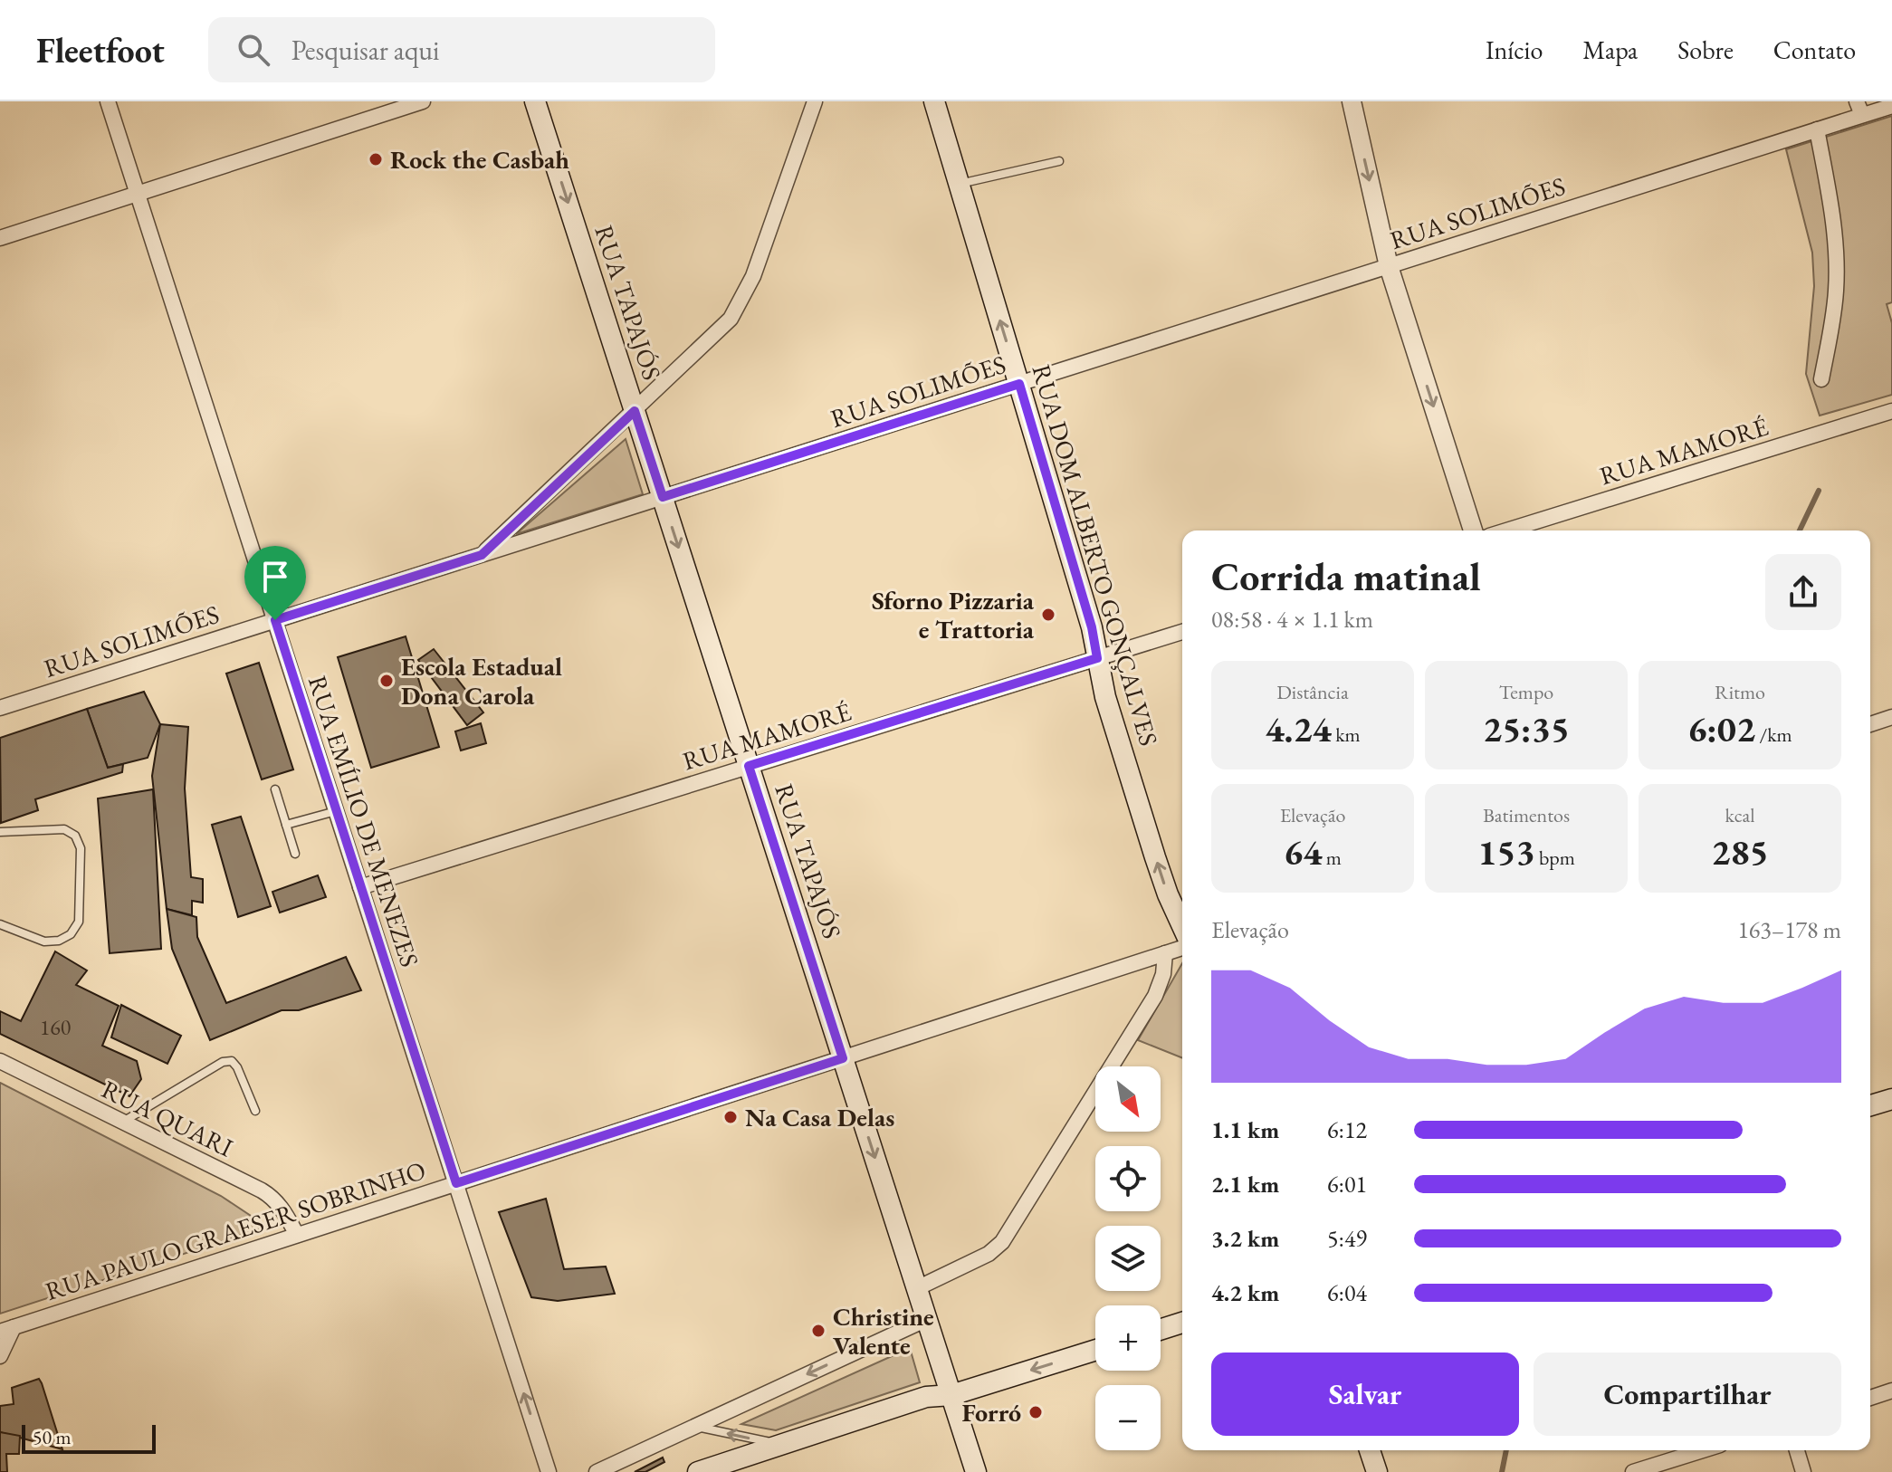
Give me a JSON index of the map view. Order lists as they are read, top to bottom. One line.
{"streets":{"main road":["RUA TAPAJÓS","RUA DOM ALBERTO GONÇALVES"],"street":["RUA SOLIMÕES","RUA MAMORÉ","RUA EMÍLIO DE MENEZES","RUA QUARI","RUA PAULO GRAESER SOBRINHO"]},"crossings":[["RUA SOLIMÕES","RUA TAPAJÓS"],["RUA SOLIMÕES","RUA DOM ALBERTO GONÇALVES"],["RUA SOLIMÕES","RUA EMÍLIO DE MENEZES"],["RUA TAPAJÓS","RUA MAMORÉ"],["RUA TAPAJÓS","RUA PAULO GRAESER SOBRINHO"],["RUA MAMORÉ","RUA DOM ALBERTO GONÇALVES"],["RUA MAMORÉ","RUA EMÍLIO DE MENEZES"],["RUA EMÍLIO DE MENEZES","RUA PAULO GRAESER SOBRINHO"],["RUA QUARI","RUA PAULO GRAESER SOBRINHO"]],"one_way":["RUA TAPAJÓS","RUA DOM ALBERTO GONÇALVES"],"places":["Rock the Casbah","Sforno Pizzaria e Trattoria","Escola Estadual Dona Carola","Na Casa Delas","Christine Valente","Forró"],"house_numbers":["160"],"scale_bar":"50 m","north":"bottom right","page":{"header":"Fleetfoot","search":"Pesquisar aqui","nav":["Início","Mapa","Sobre","Contato"],"heading":["Corrida matinal","08:58 · 4 × 1.1 km"],"stats":[["Distância","4.24 km"],["Tempo","25:35"],["Ritmo","6:02 /km"],["Elevação","64 m"],["Batimentos","153 bpm"],["kcal","285"]],"chart":["Elevação","163–178 m"],"map_buttons":["+","−"],"list":[{"name":"1.1 km","note":"6:12"},{"name":"2.1 km","note":"6:01"},{"name":"3.2 km","note":"5:49"},{"name":"4.2 km","note":"6:04"}],"buttons":["Salvar","Compartilhar"],"scale":"50 m"}}
